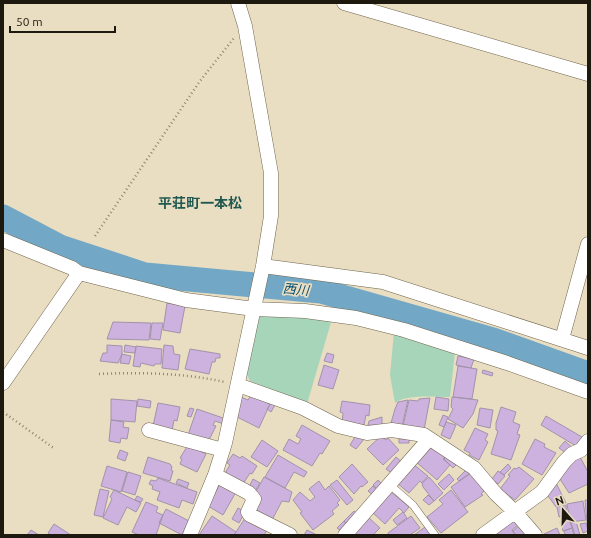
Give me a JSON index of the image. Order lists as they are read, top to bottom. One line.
{"districts":["平荘町一本松"],"water":["西川"],"scale_bar":"50 m","north":"top"}
